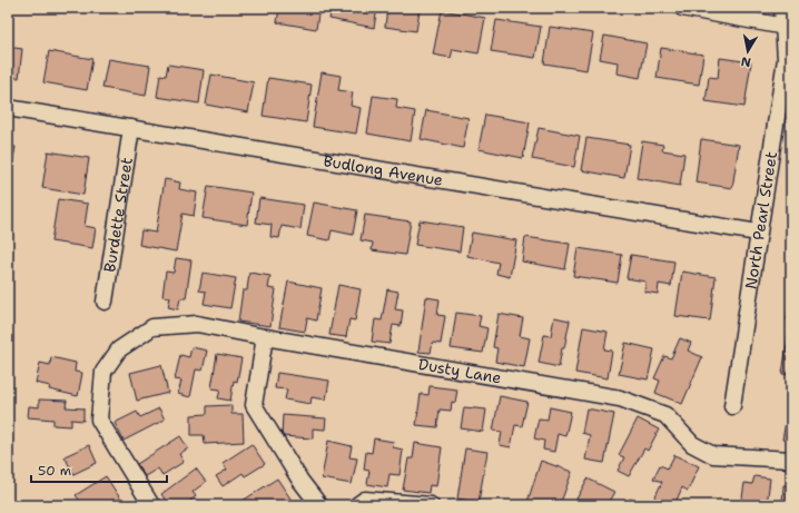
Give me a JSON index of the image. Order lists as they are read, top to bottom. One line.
{"streets":{"street":["Budlong Avenue","Burdette Street","North Pearl Street","Dusty Lane"]},"crossings":[["Budlong Avenue","Burdette Street"],["Budlong Avenue","North Pearl Street"]],"scale_bar":"50 m","north":"bottom"}
